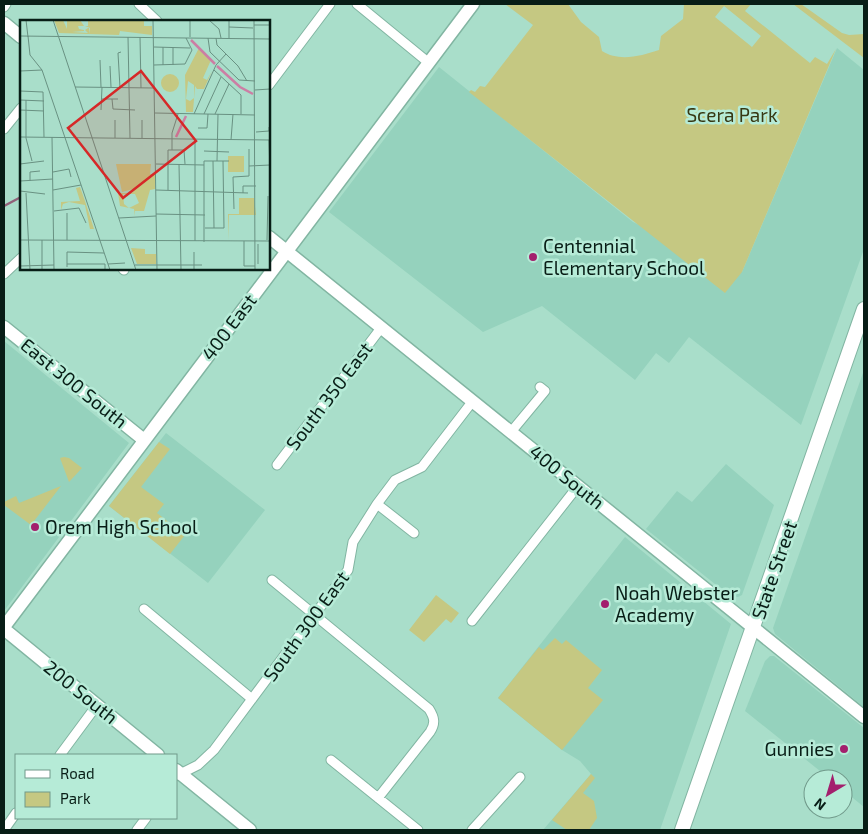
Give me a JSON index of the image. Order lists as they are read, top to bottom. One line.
{"streets":{"main road":["State Street"],"street":["400 East","East 300 South","South 350 East","400 South","South 300 East","200 South"]},"crossings":[["400 East","East 300 South"],["400 East","400 South"],["400 East","200 South"],["South 350 East","400 South"],["400 South","State Street"],["400 South","South 300 East"]],"parks":["Scera Park"],"places":["Centennial Elementary School","Orem High School","Noah Webster Academy","Gunnies"],"legend":["Road","Park"],"north":"bottom left"}
